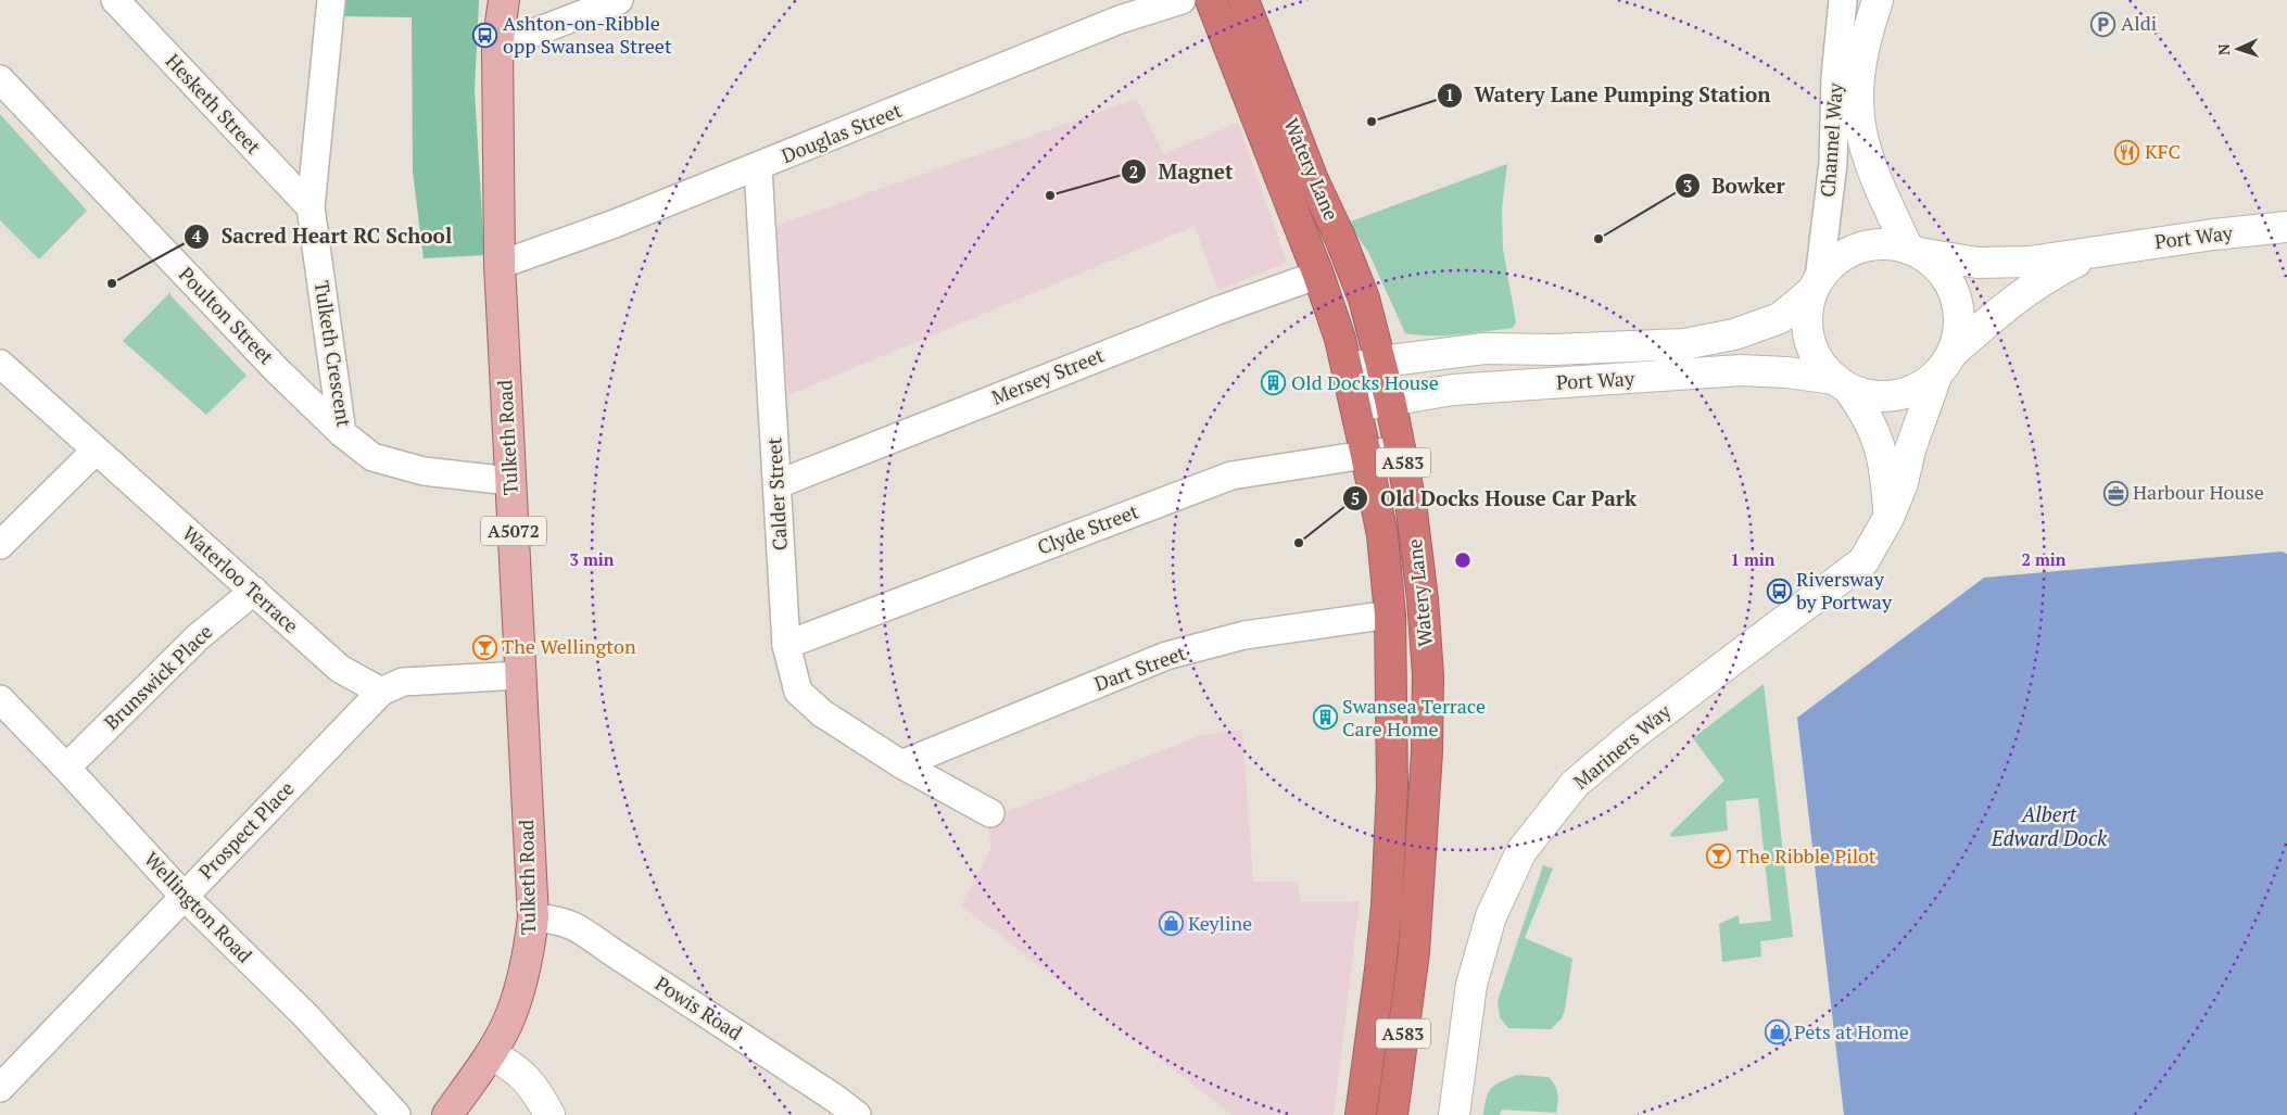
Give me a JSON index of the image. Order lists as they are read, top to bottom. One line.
{"streets":{"highway":["Watery Lane","A583"],"main road":["Tulketh Road","A5072"],"street":["Hesketh Street","Douglas Street","Channel Way","Port Way","Poulton Street","Tulketh Crescent","Mersey Street","Calder Street","Clyde Street","Waterloo Terrace","Dart Street","Brunswick Place","Mariners Way","Prospect Place","Wellington Road","Powis Road"]},"crossings":[["Hesketh Street","Tulketh Crescent"],["Douglas Street","Tulketh Road"],["Douglas Street","Calder Street"],["Channel Way","Port Way"],["Channel Way","Mariners Way"],["Watery Lane","Port Way"],["Watery Lane","Mersey Street"],["Watery Lane","Clyde Street"],["Watery Lane","Dart Street"],["Port Way","Mariners Way"],["Poulton Street","Tulketh Crescent"],["Tulketh Crescent","Tulketh Road"],["Mersey Street","Calder Street"],["Tulketh Road","Powis Road"],["Calder Street","Clyde Street"],["Calder Street","Dart Street"],["Waterloo Terrace","Brunswick Place"],["Waterloo Terrace","Prospect Place"],["Brunswick Place","Wellington Road"],["Prospect Place","Wellington Road"]],"water":["Albert Edward Dock"],"places":{"parking":["Aldi"],"bus stop":["Ashton-on-Ribble opp Swansea Street","Riversway by Portway"],"other":["Watery Lane Pumping Station","Magnet","Bowker","Sacred Heart RC School","Old Docks House Car Park"],"restaurant":["KFC"],"building":["Old Docks House","Swansea Terrace Care Home"],"office":["Harbour House"],"bar":["The Wellington","The Ribble Pilot"],"shop":["Keyline","Pets at Home"]},"north":"left","rings":["1 min","2 min","3 min"]}
